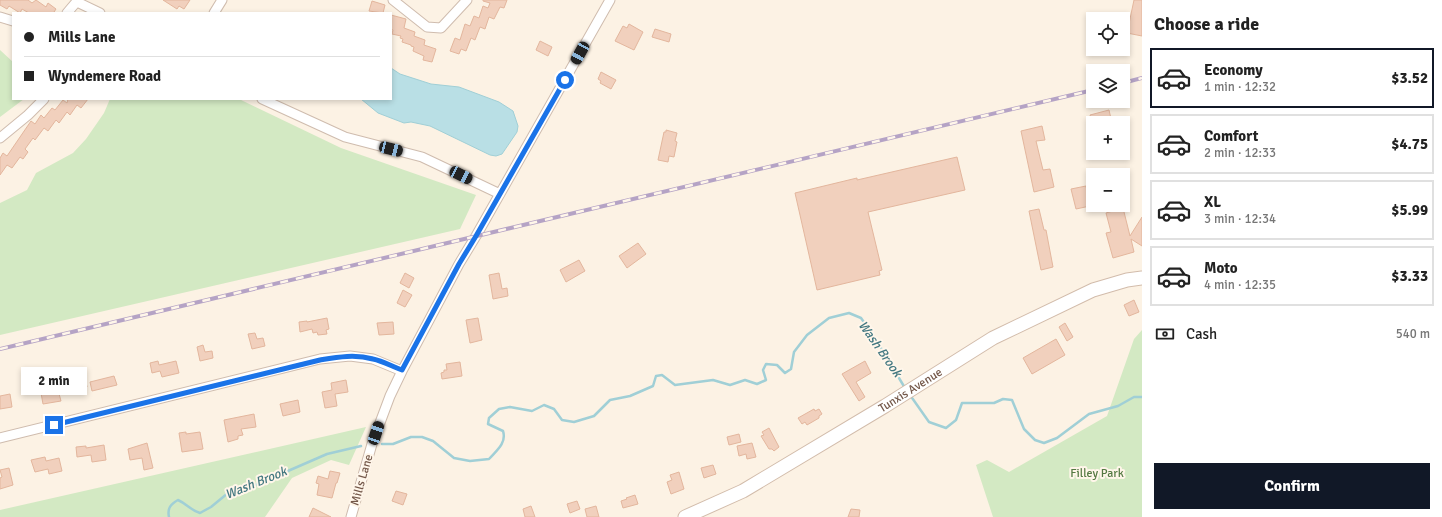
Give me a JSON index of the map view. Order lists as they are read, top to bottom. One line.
{"streets":{"main road":["Tunxis Avenue"],"street":["Mills Lane"]},"water":["Wash Brook"],"parks":["Filley Park"],"page":{"heading":"Choose a ride","map_buttons":["+","−"],"banner":["Mills Lane","Wyndemere Road"],"list":[{"name":"Economy","note":"1 min · 12:32","value":"$3.52"},{"name":"Comfort","note":"2 min · 12:33","value":"$4.75"},{"name":"XL","note":"3 min · 12:34","value":"$5.99"},{"name":"Moto","note":"4 min · 12:35","value":"$3.33"}],"pay":["Cash","540 m"],"bubble":"2 min","buttons":"Confirm"}}
